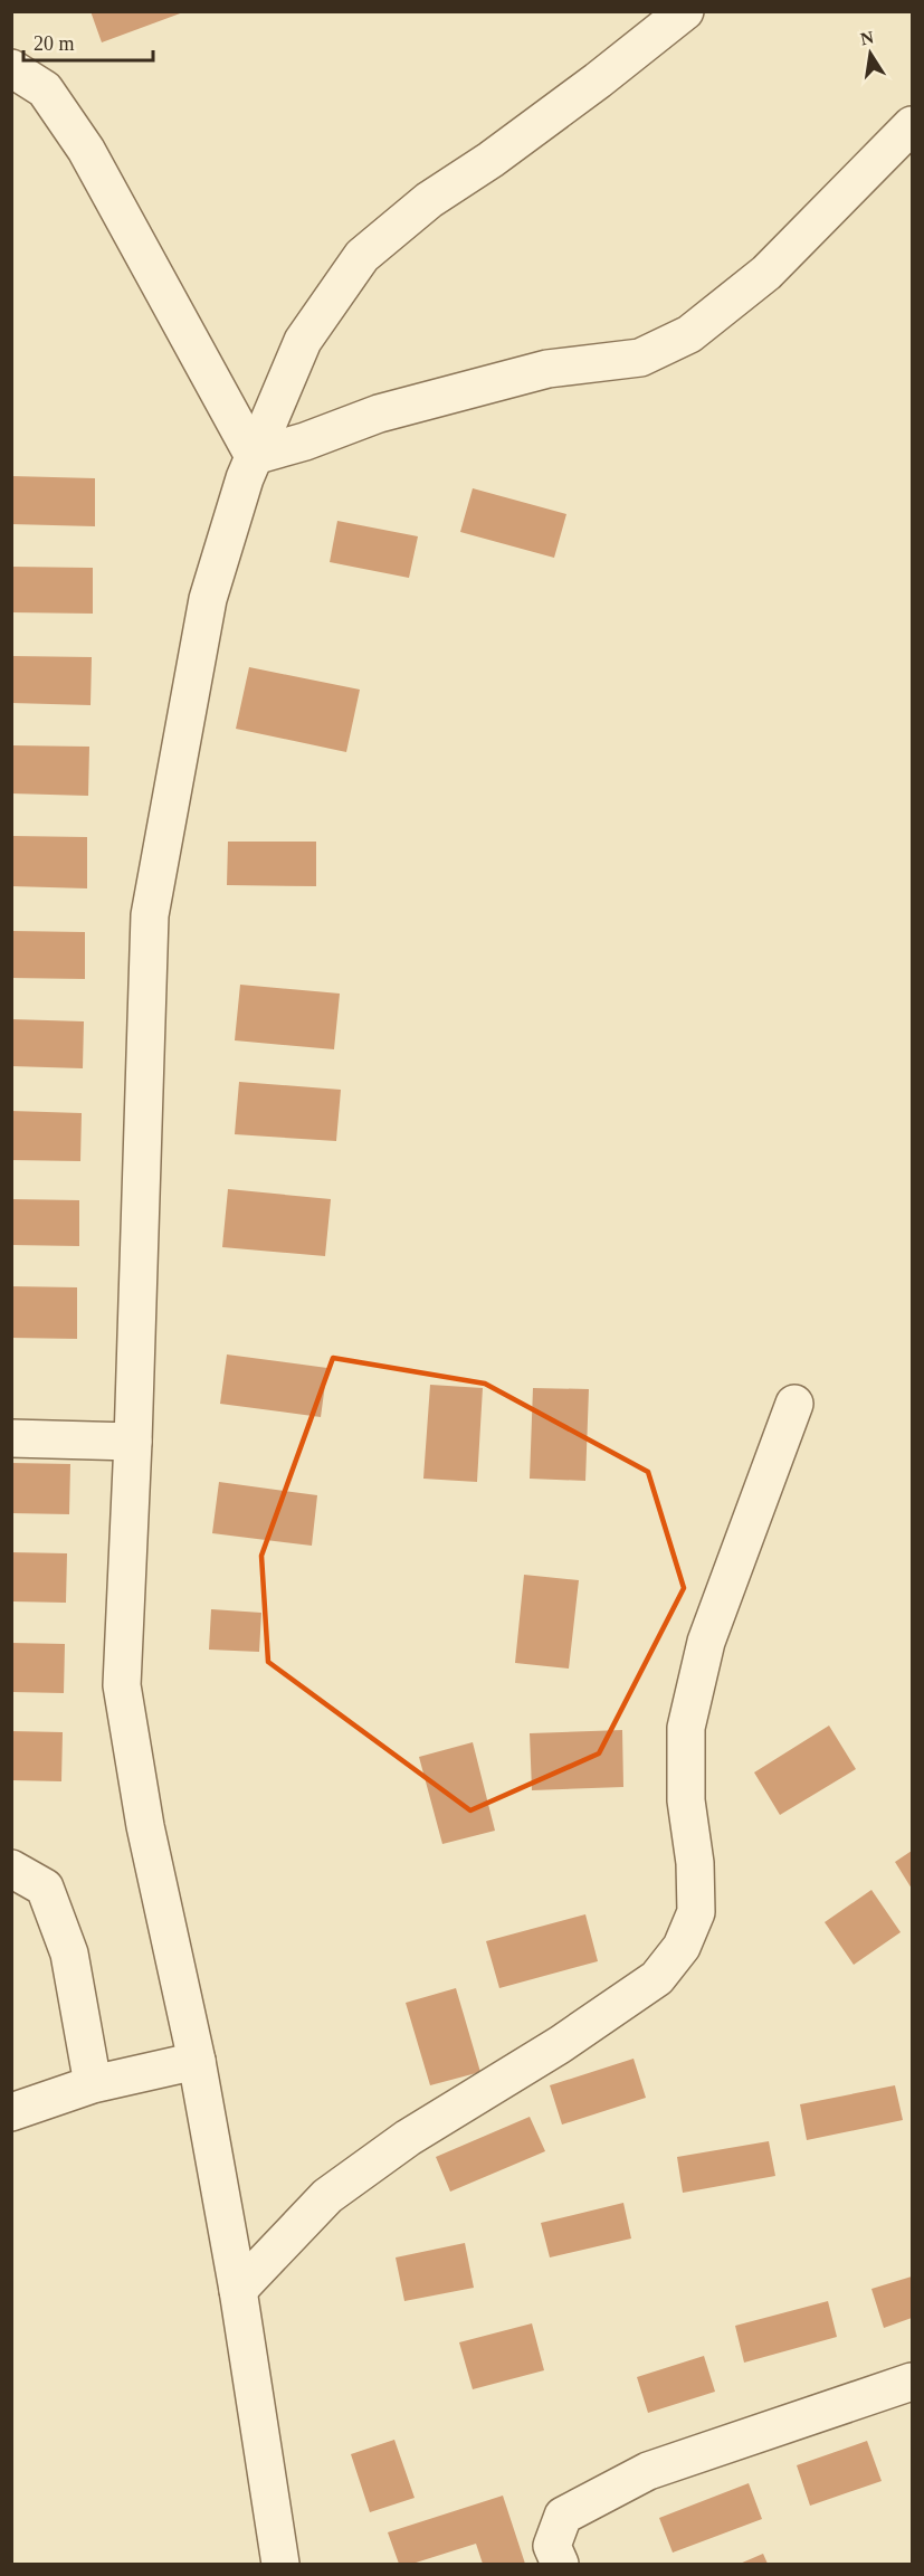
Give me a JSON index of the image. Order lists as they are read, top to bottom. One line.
{"scale_bar":"20 m","north":"top"}
